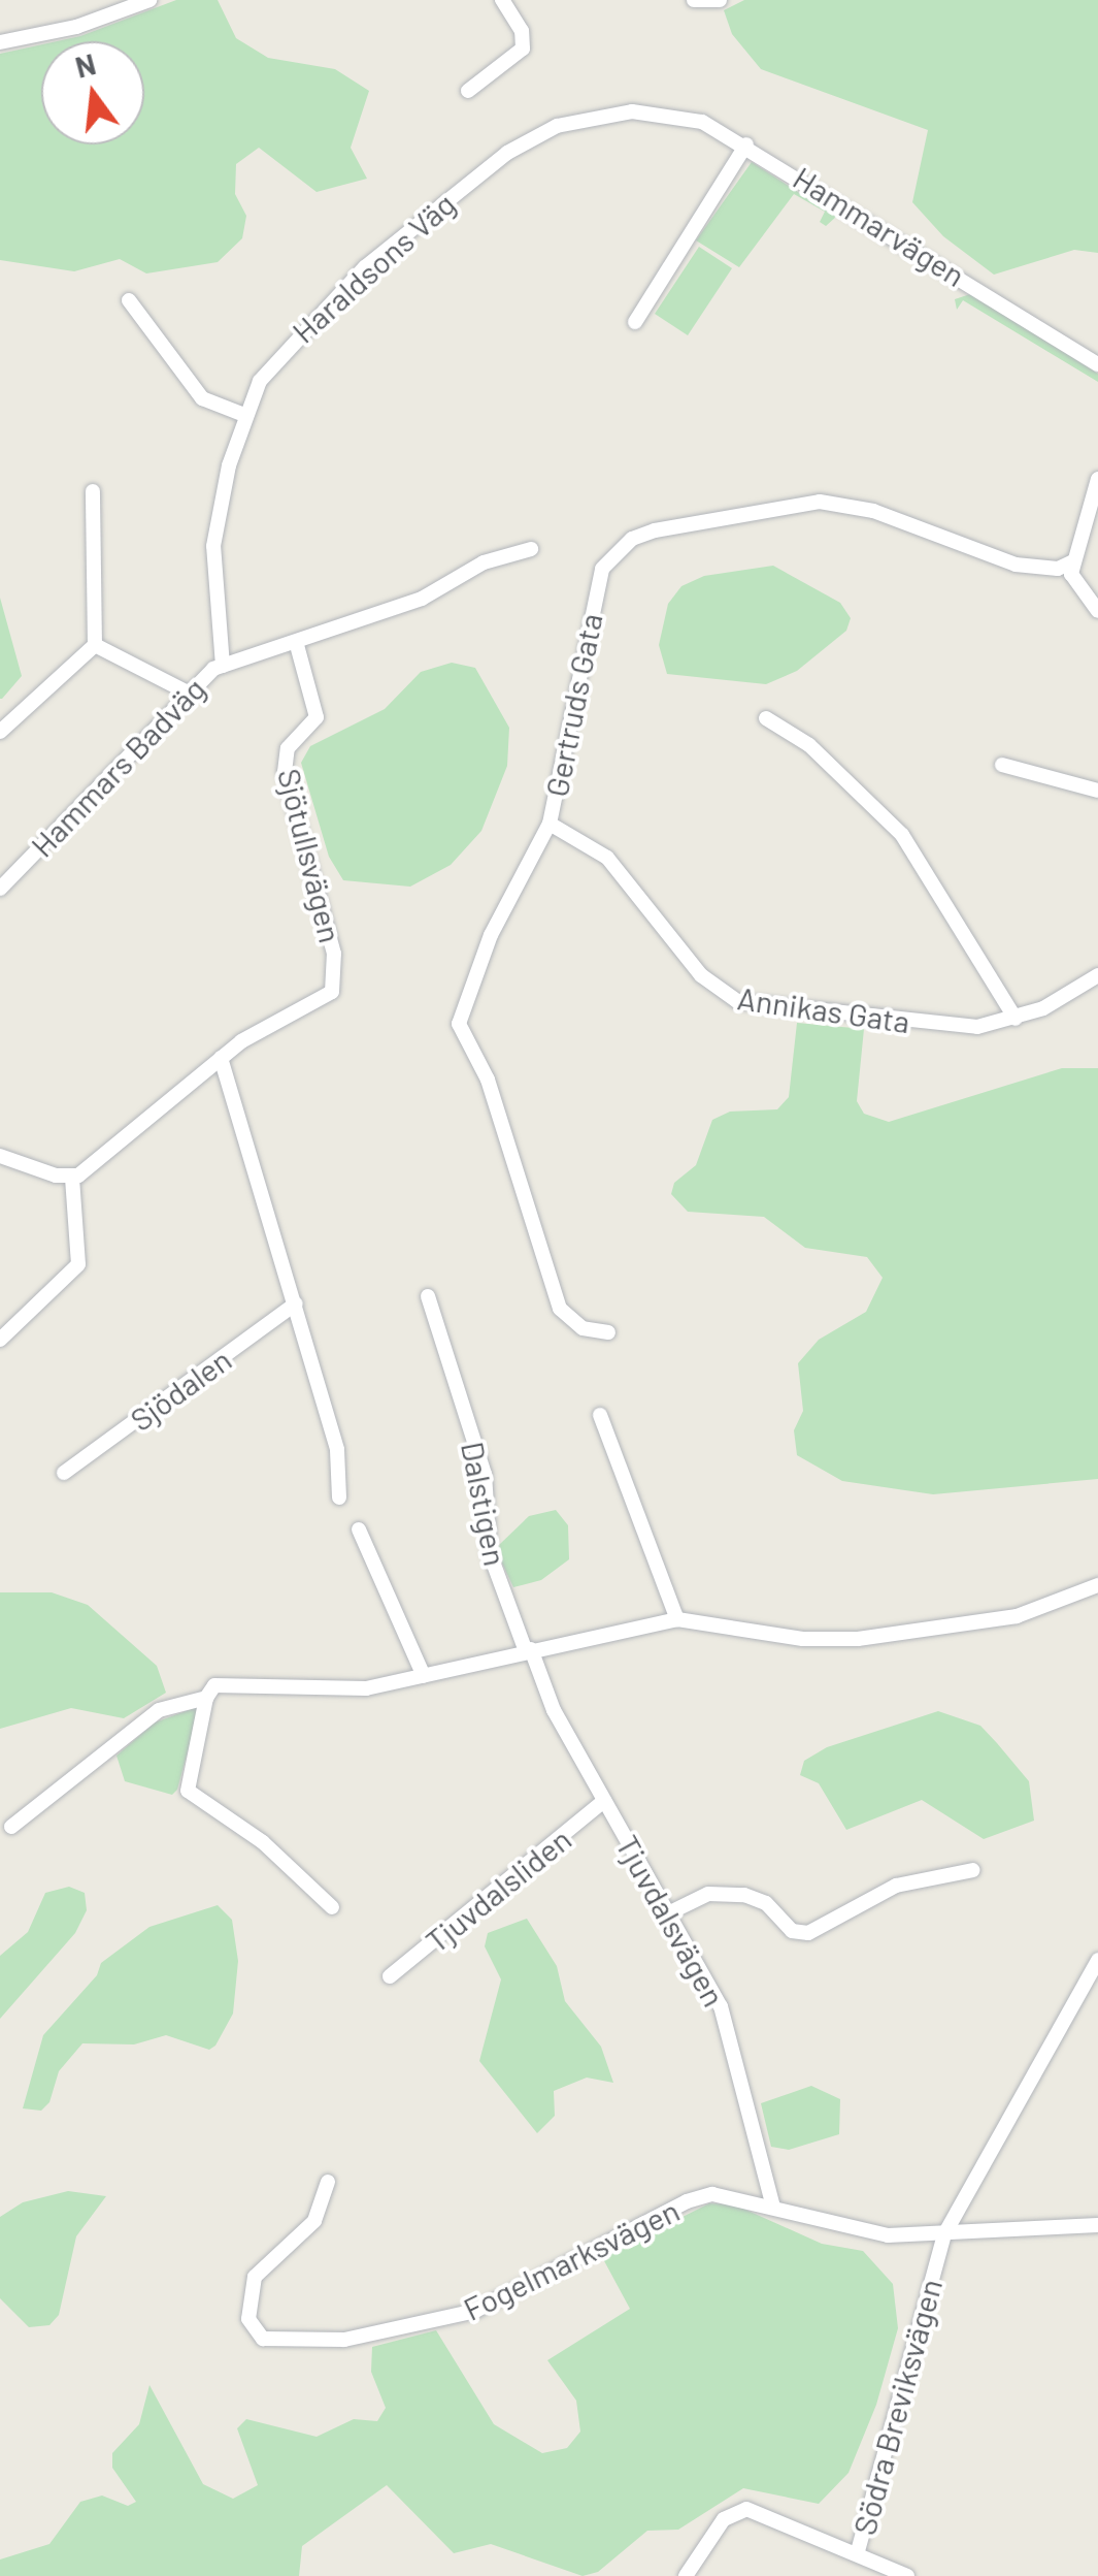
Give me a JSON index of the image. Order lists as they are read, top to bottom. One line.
{"streets":{"street":["Hammarvägen","Haraldsons Väg","Gertruds Gata","Hammars Badväg","Sjötullsvägen","Annikas Gata","Sjödalen","Dalstigen","Tjuvdalsliden","Tjuvdalsvägen","Fogelmarksvägen","Södra Breviksvägen"]},"crossings":[["Hammarvägen","Haraldsons Väg"],["Haraldsons Väg","Hammars Badväg"],["Gertruds Gata","Annikas Gata"],["Hammars Badväg","Sjötullsvägen"],["Dalstigen","Tjuvdalsvägen"],["Tjuvdalsliden","Tjuvdalsvägen"],["Tjuvdalsvägen","Fogelmarksvägen"],["Fogelmarksvägen","Södra Breviksvägen"]],"north":"top"}
